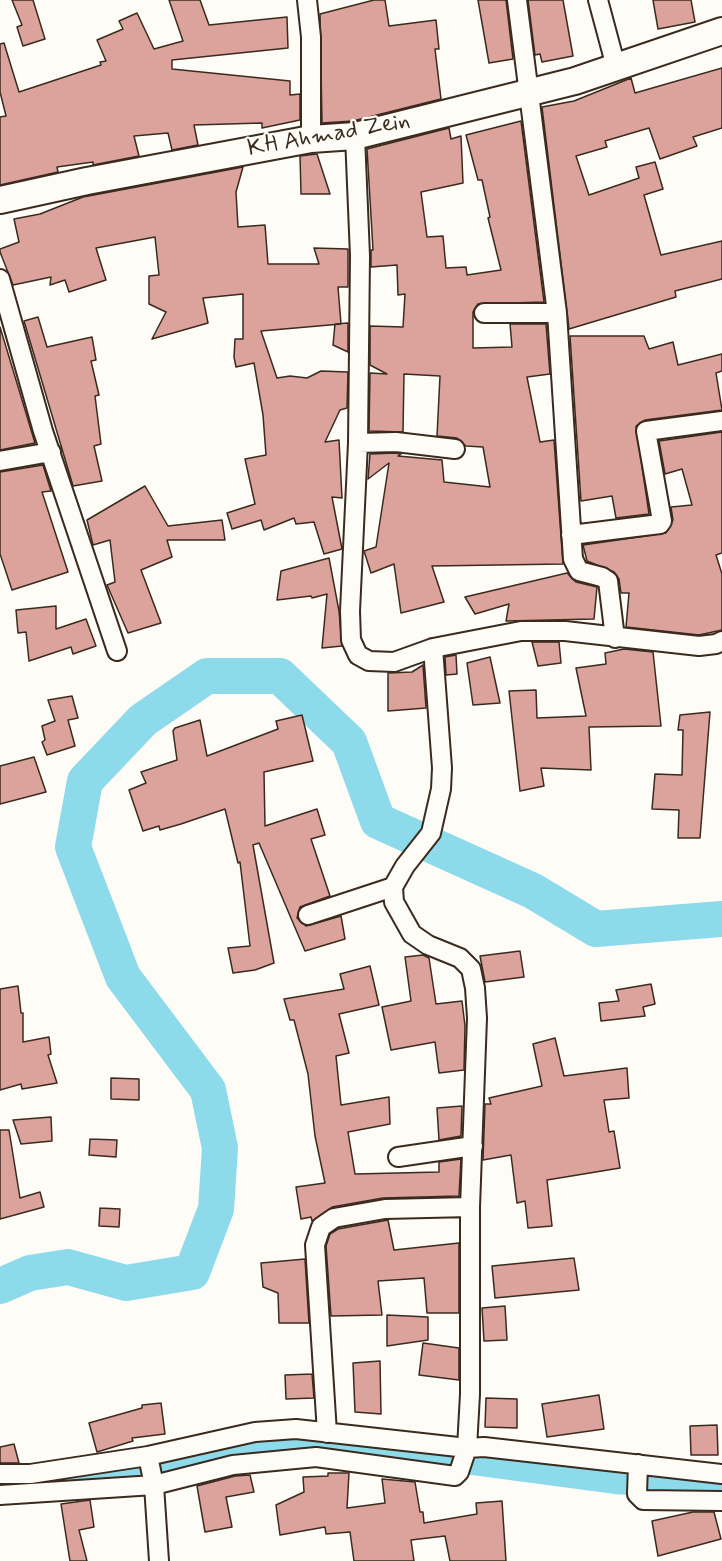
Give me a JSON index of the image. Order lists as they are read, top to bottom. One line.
{"streets":{"street":["KH Ahmad Zein"]}}
